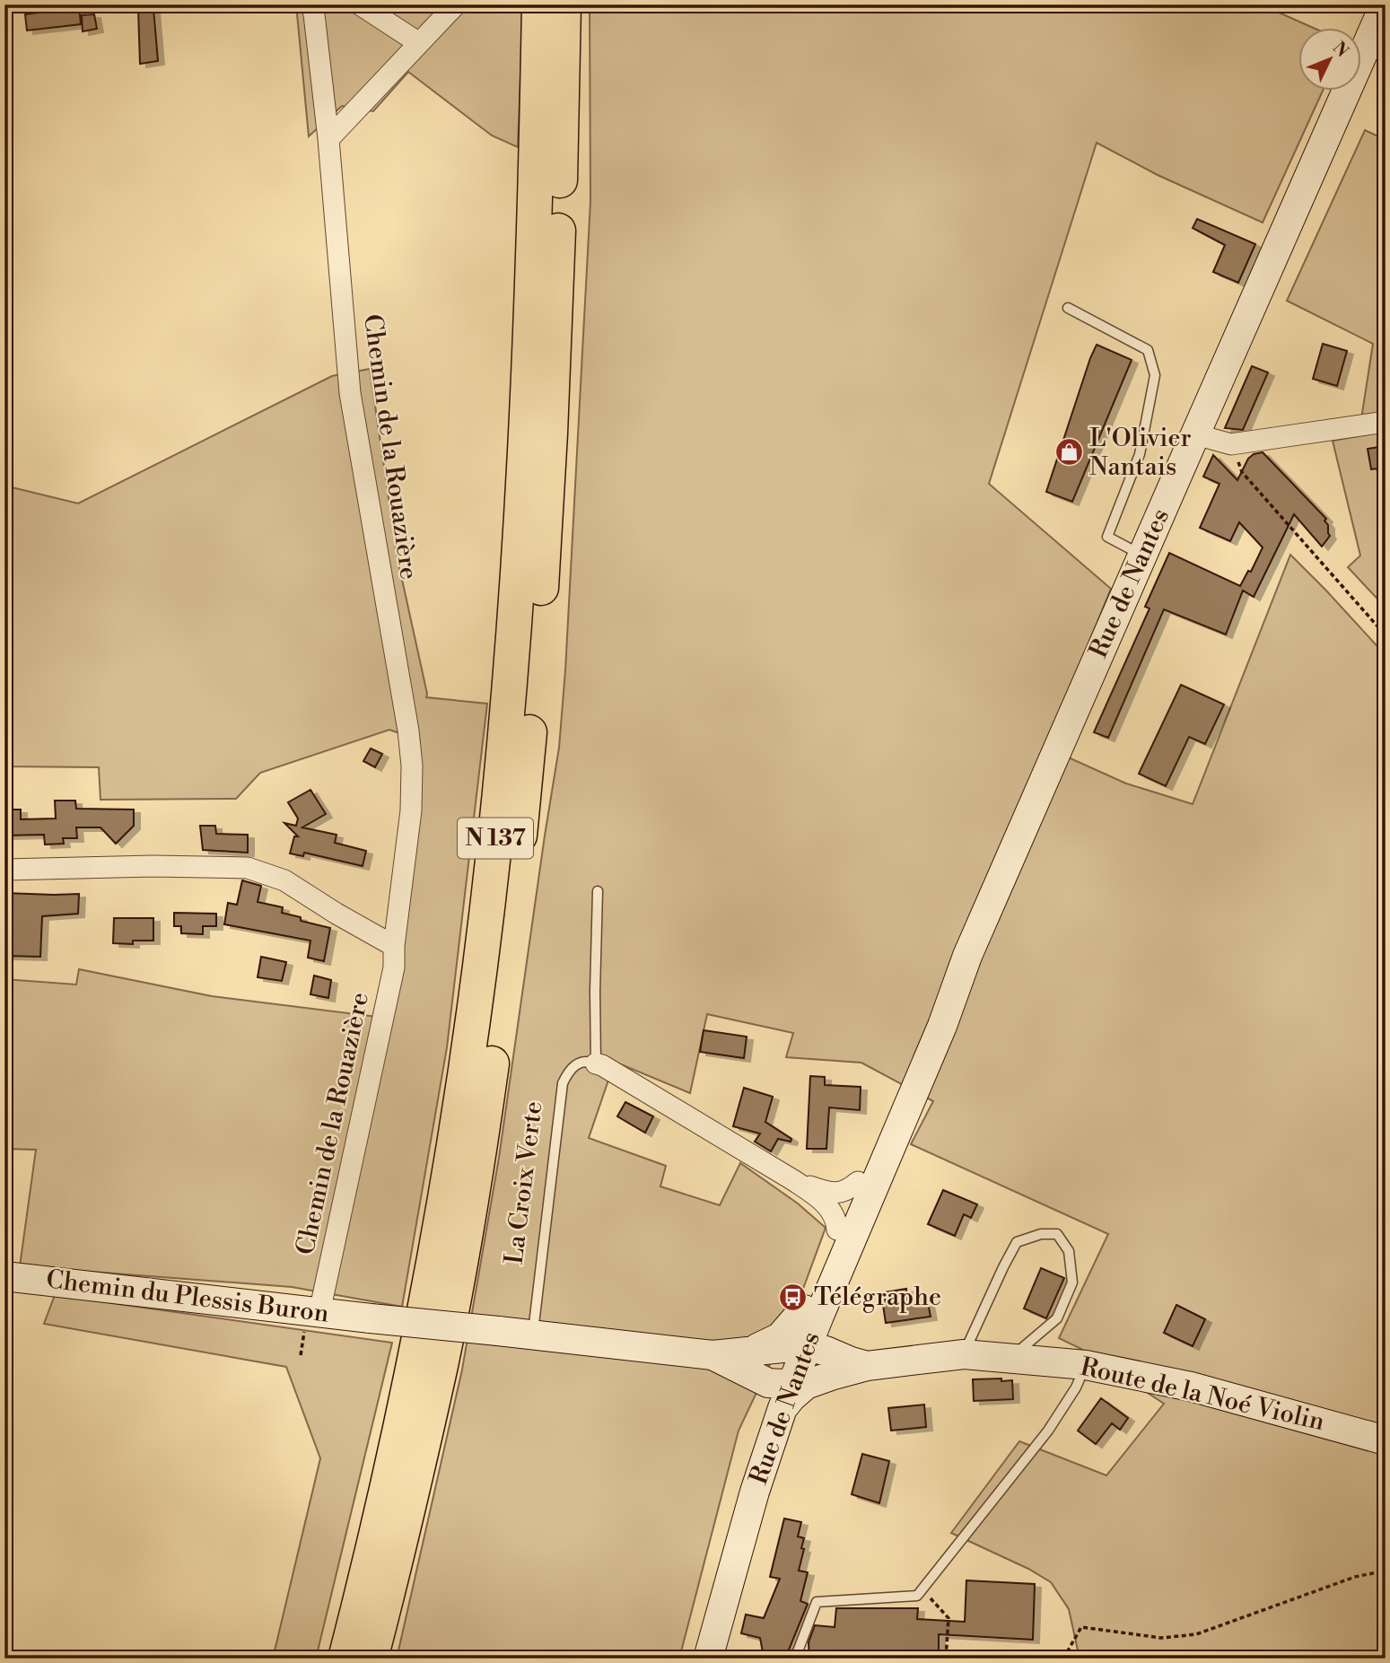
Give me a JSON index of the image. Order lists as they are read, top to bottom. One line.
{"streets":{"highway":["N 137"],"main road":["Rue de Nantes","Chemin du Plessis Buron","Route de la Noé Violin"],"street":["Chemin de la Rouazière"],"lane":["La Croix Verte"]},"crossings":[["Chemin de la Rouazière","Chemin du Plessis Buron"],["Rue de Nantes","Route de la Noé Violin"],["La Croix Verte","Chemin du Plessis Buron"]],"places":{"shop":["L'Olivier Nantais"],"bus stop":["Télégraphe"]},"north":"top right"}
